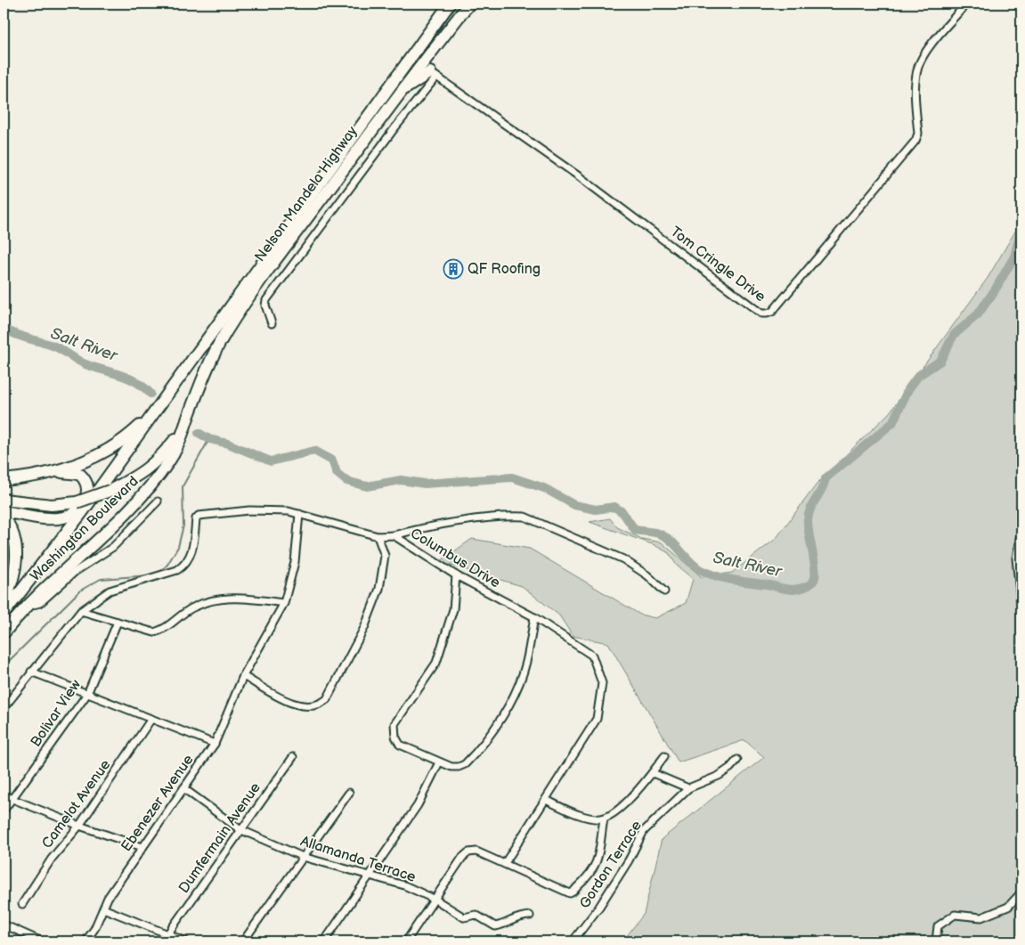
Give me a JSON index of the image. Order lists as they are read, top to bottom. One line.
{"streets":{"highway":["Nelson Mandela Highway","Washington Boulevard"],"street":["Tom Cringle Drive","Columbus Drive","Bolivar View","Ebenezer Avenue","Camelot Avenue","Dumfermain Avenue","Allamanda Terrace","Gordon Terrace"]},"crossings":[["Nelson Mandela Highway","Washington Boulevard"],["Columbus Drive","Ebenezer Avenue"],["Ebenezer Avenue","Allamanda Terrace"],["Dumfermain Avenue","Allamanda Terrace"]],"water":["Salt River"],"places":{"building":["QF Roofing"]}}
